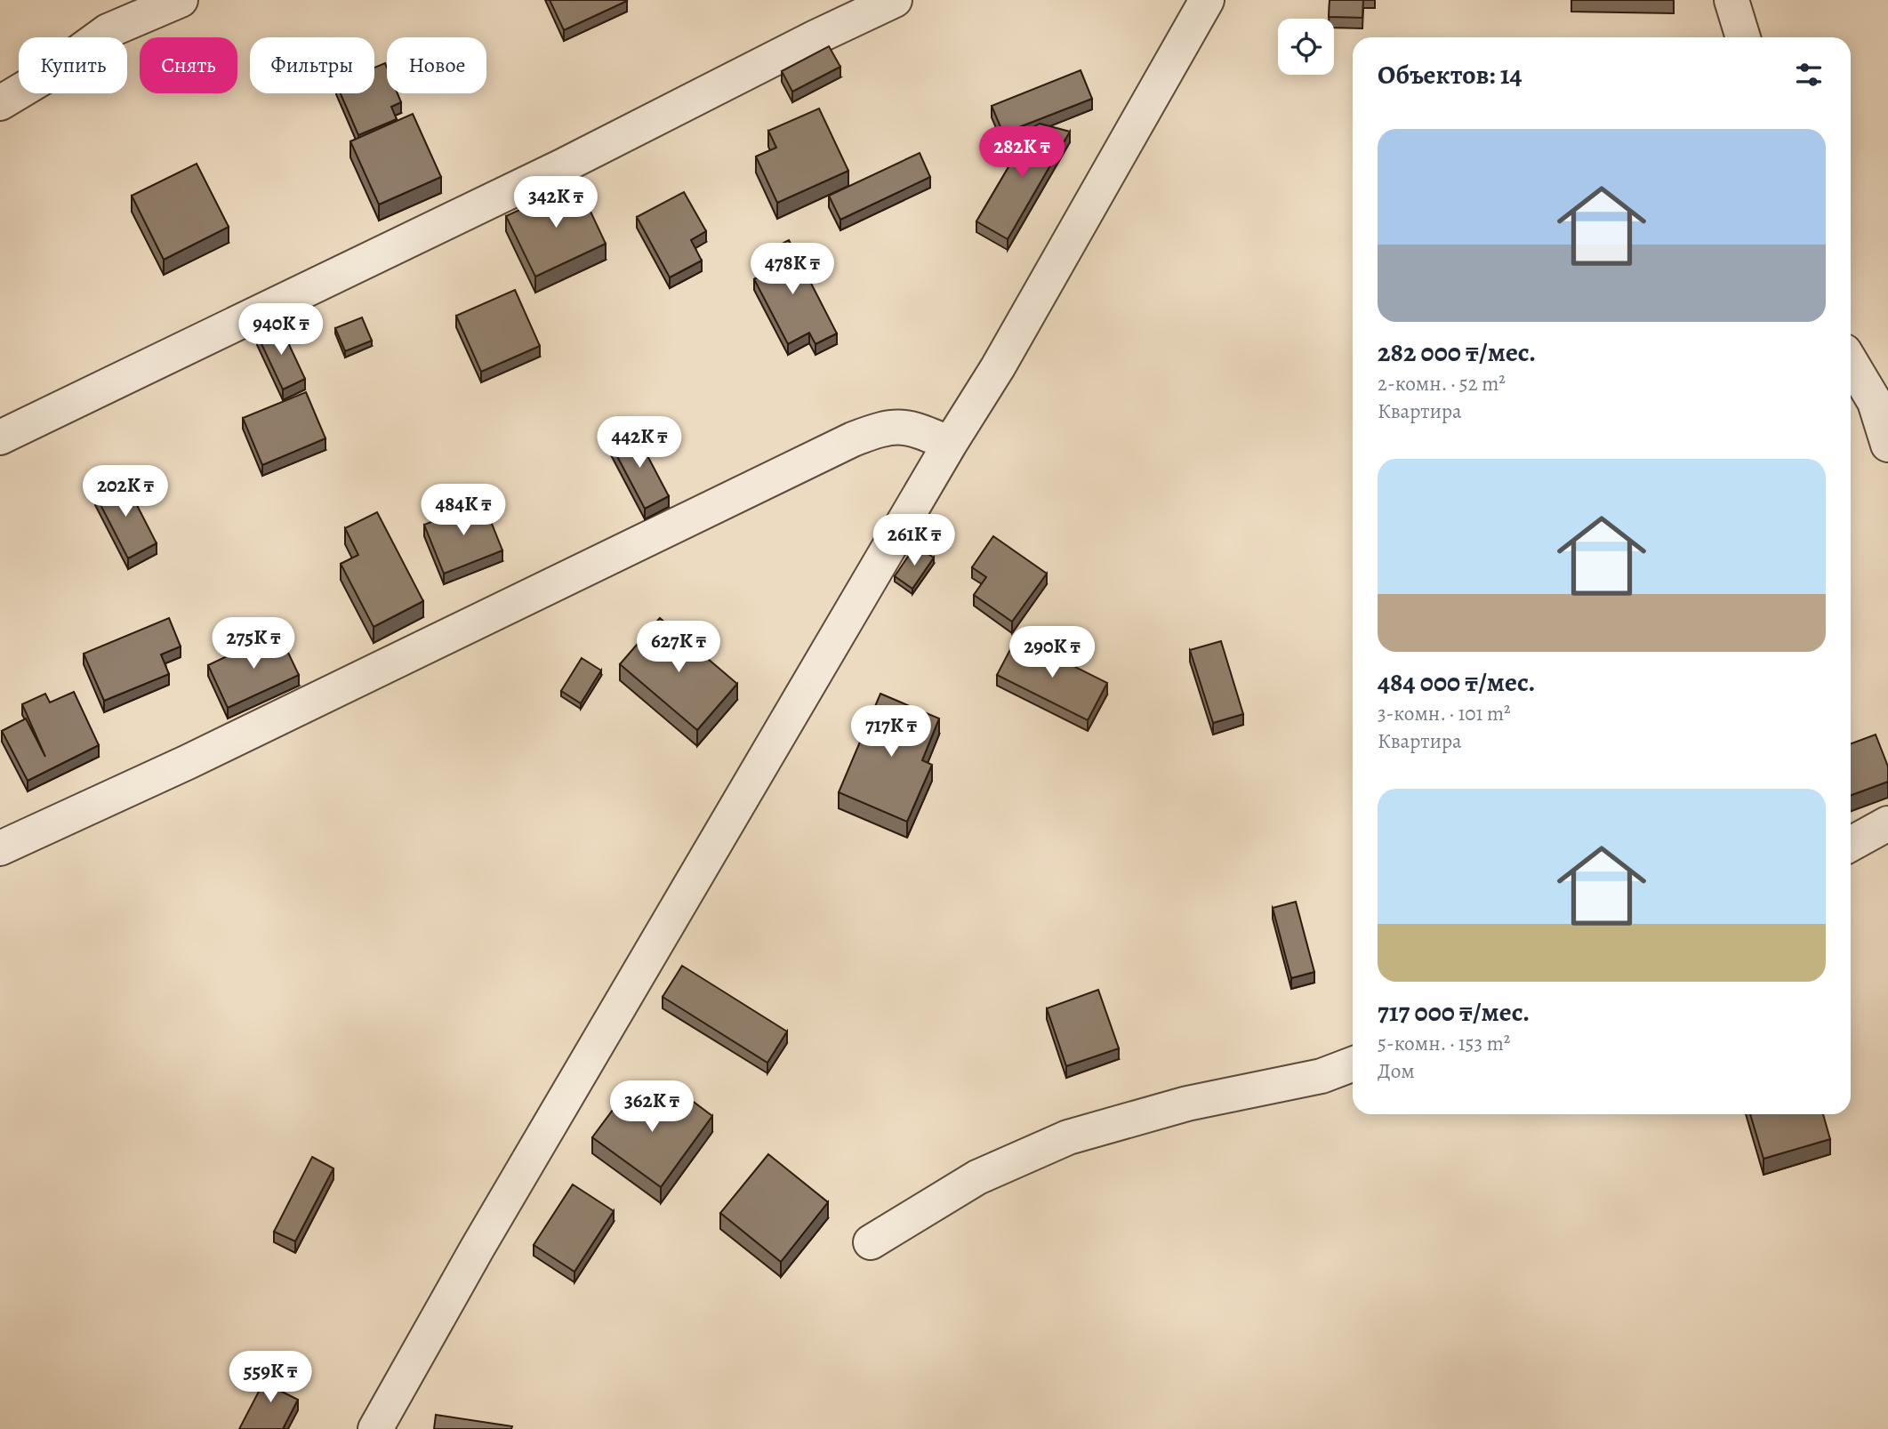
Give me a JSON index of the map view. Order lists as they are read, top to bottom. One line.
{"page":{"chip":["Купить","Снять","Фильтры","Новое"],"heading":"Объектов: 14","list":[{"name":"282 000 ₸/мес.","note":"2-комн. · 52 m² · Квартира"},{"name":"484 000 ₸/мес.","note":"3-комн. · 101 m² · Квартира"},{"name":"717 000 ₸/мес.","note":"5-комн. · 153 m² · Дом"}],"price":["282K ₸","342K ₸","478K ₸","940K ₸","442K ₸","202K ₸","484K ₸","261K ₸","275K ₸","627K ₸","290K ₸","717K ₸","362K ₸","559K ₸"]}}
